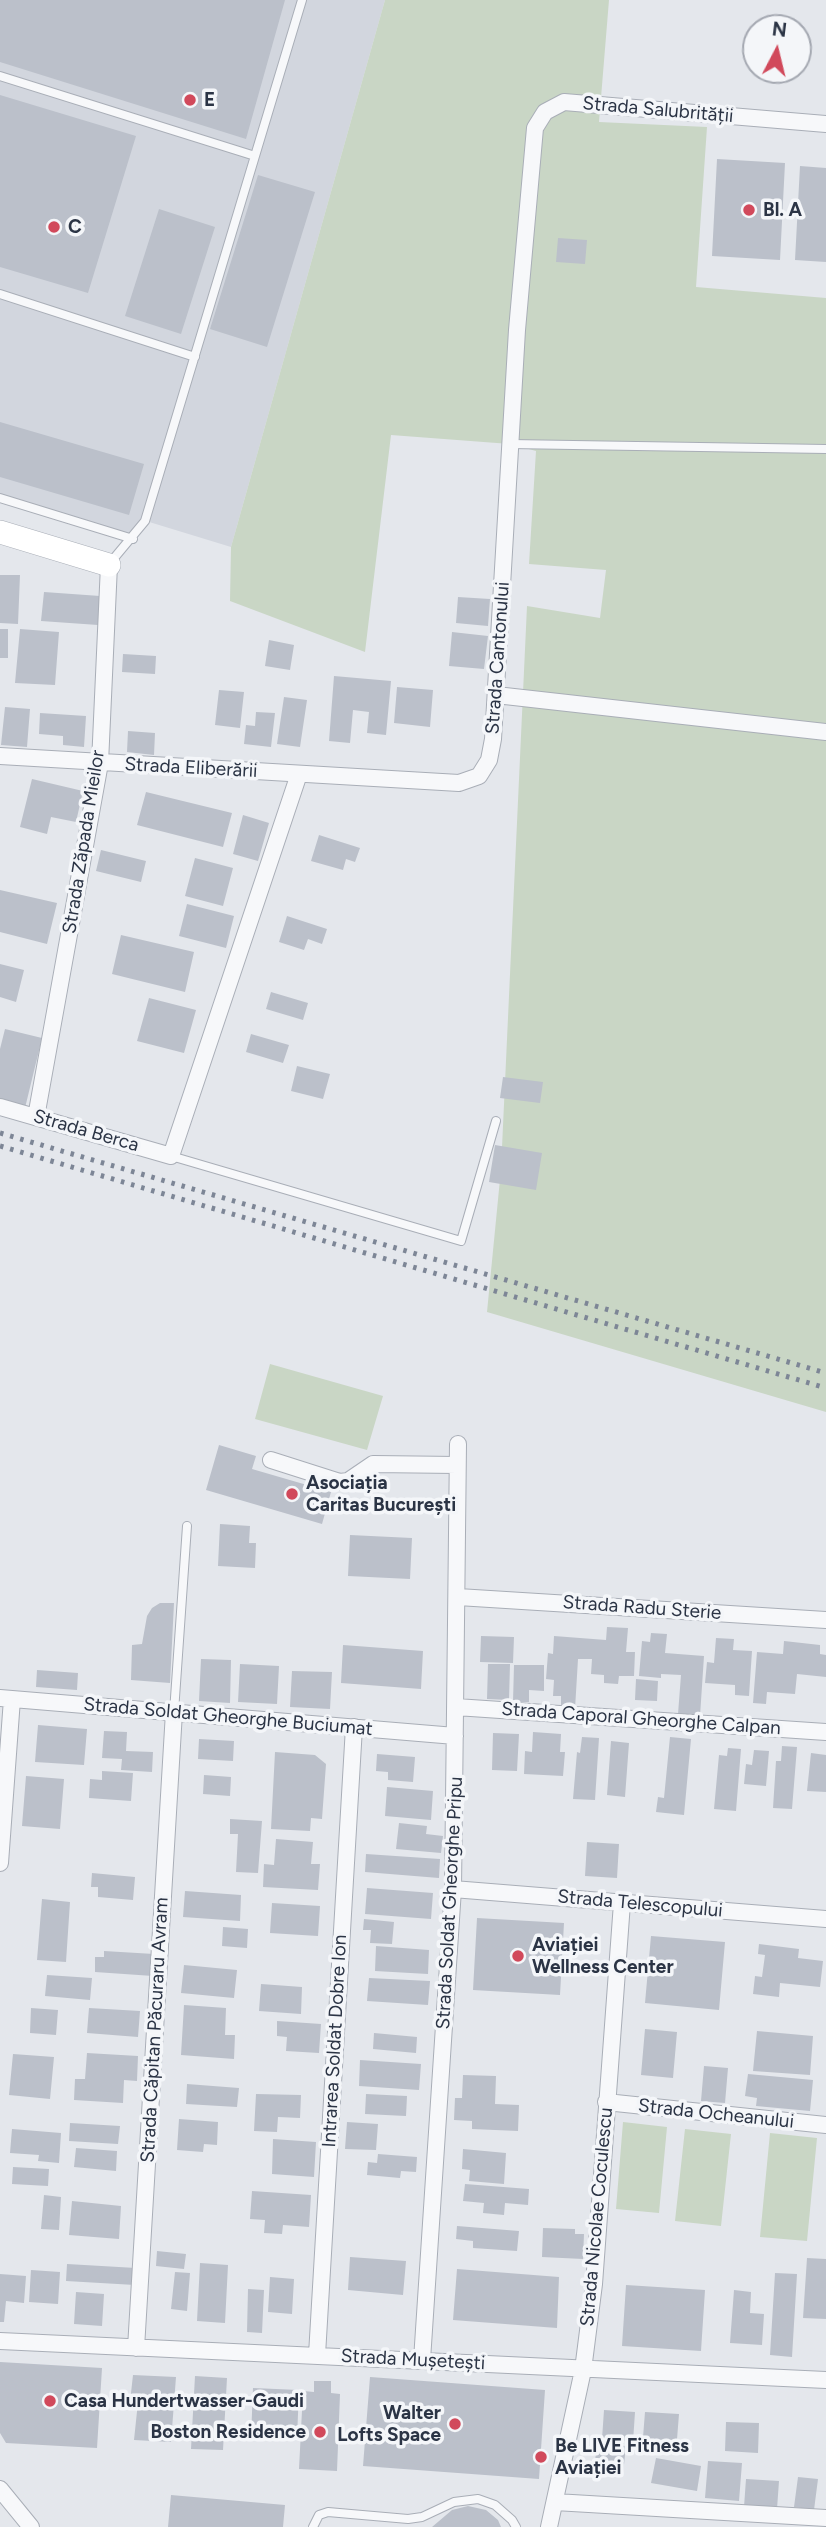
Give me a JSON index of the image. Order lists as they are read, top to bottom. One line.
{"streets":{"street":["Strada Salubrității","Strada Cantonului","Strada Eliberării","Strada Zăpada Mieilor","Strada Berca","Strada Radu Sterie","Strada Soldat Gheorghe Buciumat","Strada Caporal Gheorghe Calpan","Strada Soldat Gheorghe Pripu","Strada Telescopului","Strada Căpitan Păcuraru Avram","Intrarea Soldat Dobre Ion","Strada Ocheanului","Strada Nicolae Coculescu","Strada Mușetești"]},"crossings":[["Strada Salubrității","Strada Cantonului"],["Strada Cantonului","Strada Eliberării"],["Strada Eliberării","Strada Zăpada Mieilor"],["Strada Zăpada Mieilor","Strada Berca"],["Strada Radu Sterie","Strada Soldat Gheorghe Pripu"],["Strada Soldat Gheorghe Buciumat","Strada Soldat Gheorghe Pripu"],["Strada Soldat Gheorghe Buciumat","Strada Căpitan Păcuraru Avram"],["Strada Soldat Gheorghe Buciumat","Intrarea Soldat Dobre Ion"],["Strada Caporal Gheorghe Calpan","Strada Soldat Gheorghe Pripu"],["Strada Soldat Gheorghe Pripu","Strada Telescopului"],["Strada Soldat Gheorghe Pripu","Strada Mușetești"],["Strada Telescopului","Strada Nicolae Coculescu"],["Strada Căpitan Păcuraru Avram","Strada Mușetești"],["Intrarea Soldat Dobre Ion","Strada Mușetești"],["Strada Ocheanului","Strada Nicolae Coculescu"],["Strada Nicolae Coculescu","Strada Mușetești"]],"places":["E","Bl. A","C","Asociația Caritas București","Aviației Wellness Center","Casa Hundertwasser-Gaudi","Walter Lofts Space","Boston Residence","Be LIVE Fitness Aviației"],"north":"top"}
